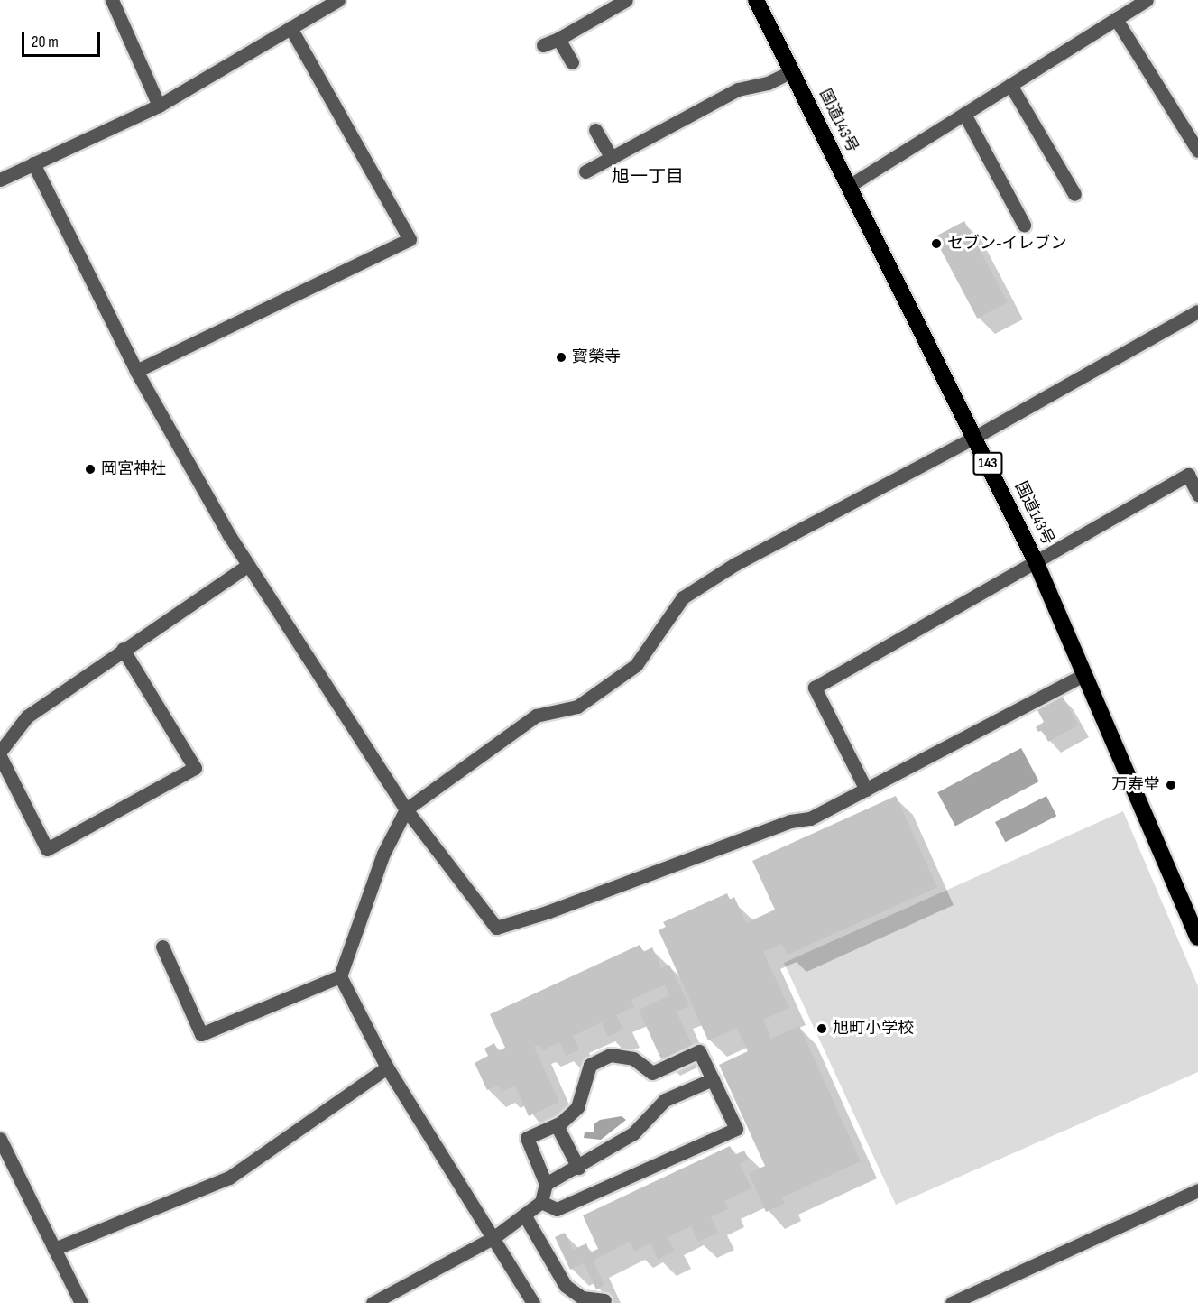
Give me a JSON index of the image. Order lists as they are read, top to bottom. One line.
{"streets":{"highway":["国道143号","143"]},"districts":["旭一丁目"],"places":["セブン-イレブン","寳榮寺","岡宮神社","万寿堂","旭町小学校"],"scale_bar":"20 m"}
